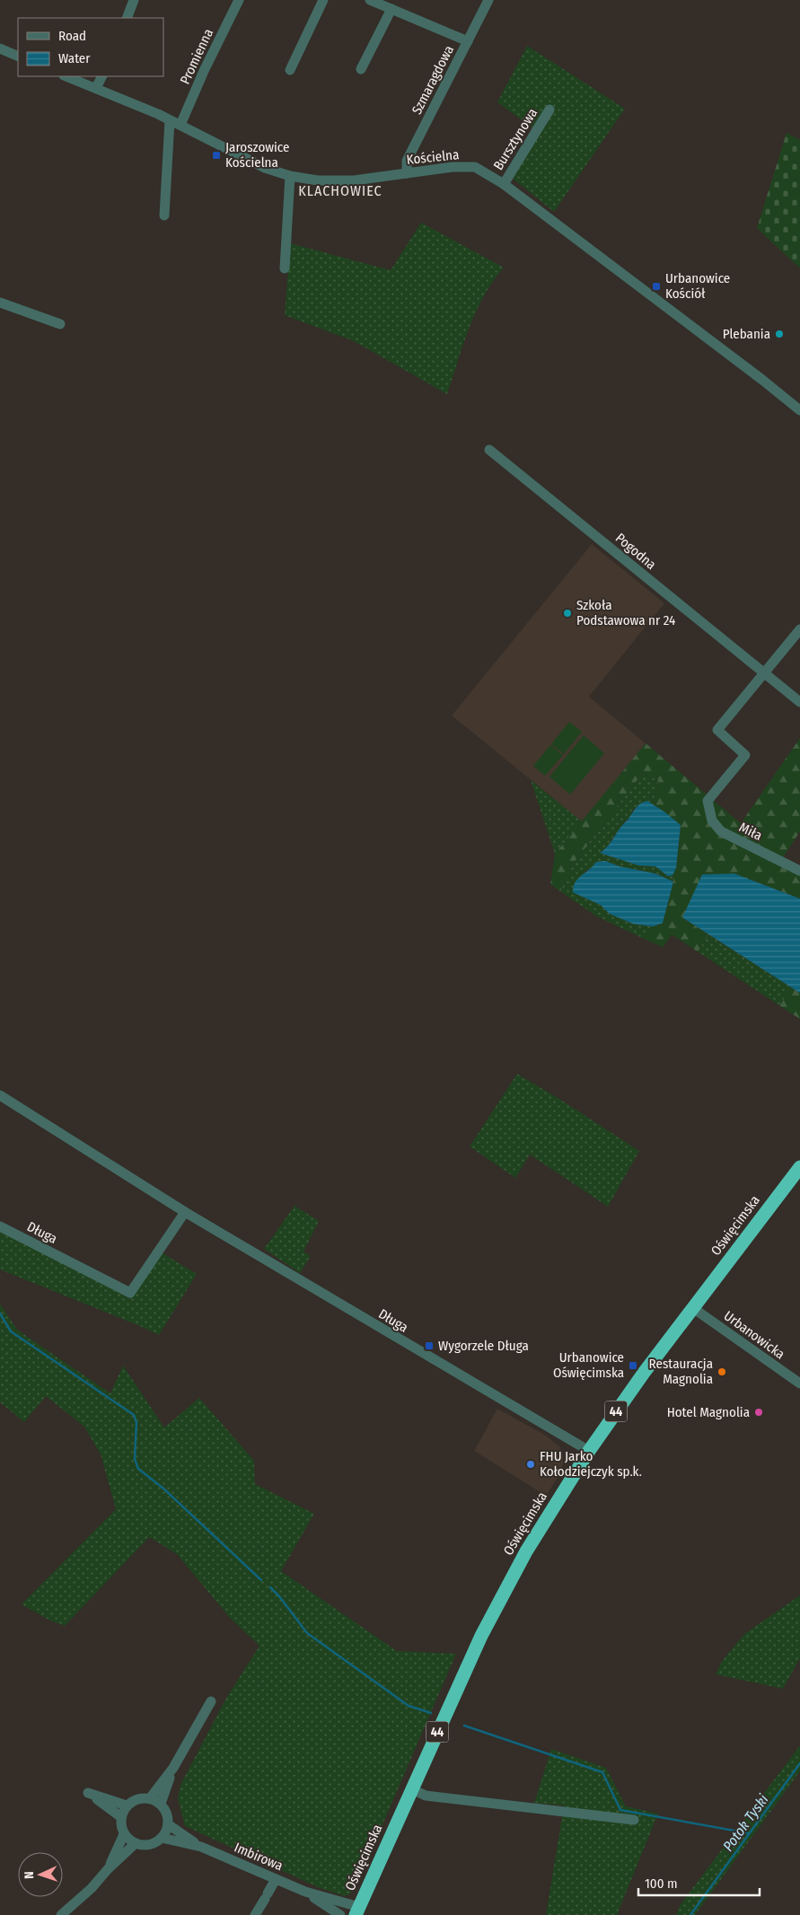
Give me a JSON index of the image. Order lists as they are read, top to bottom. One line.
{"streets":{"highway":["Oświęcimska","44"],"street":["Promienna","Szmaragdowa","Bursztynowa","Kościelna","Pogodna","Miła","Długa","Urbanowicka","Imbirowa"]},"crossings":[["Promienna","Kościelna"],["Szmaragdowa","Kościelna"],["Bursztynowa","Kościelna"],["Pogodna","Miła"],["Oświęcimska","Długa"],["Oświęcimska","Urbanowicka"],["Oświęcimska","Imbirowa"]],"districts":["KLACHOWIEC"],"water":["Potok Tyski"],"places":{"transit":["Jaroszowice Kościelna","Urbanowice Kościół","Wygorzele Długa","Urbanowice Oświęcimska"],"other":["Plebania","Szkoła Podstawowa nr 24","Restauracja Magnolia","Hotel Magnolia","FHU Jarko Kołodziejczyk sp.k."]},"legend":["Road","Water"],"scale_bar":"100 m","north":"left"}
